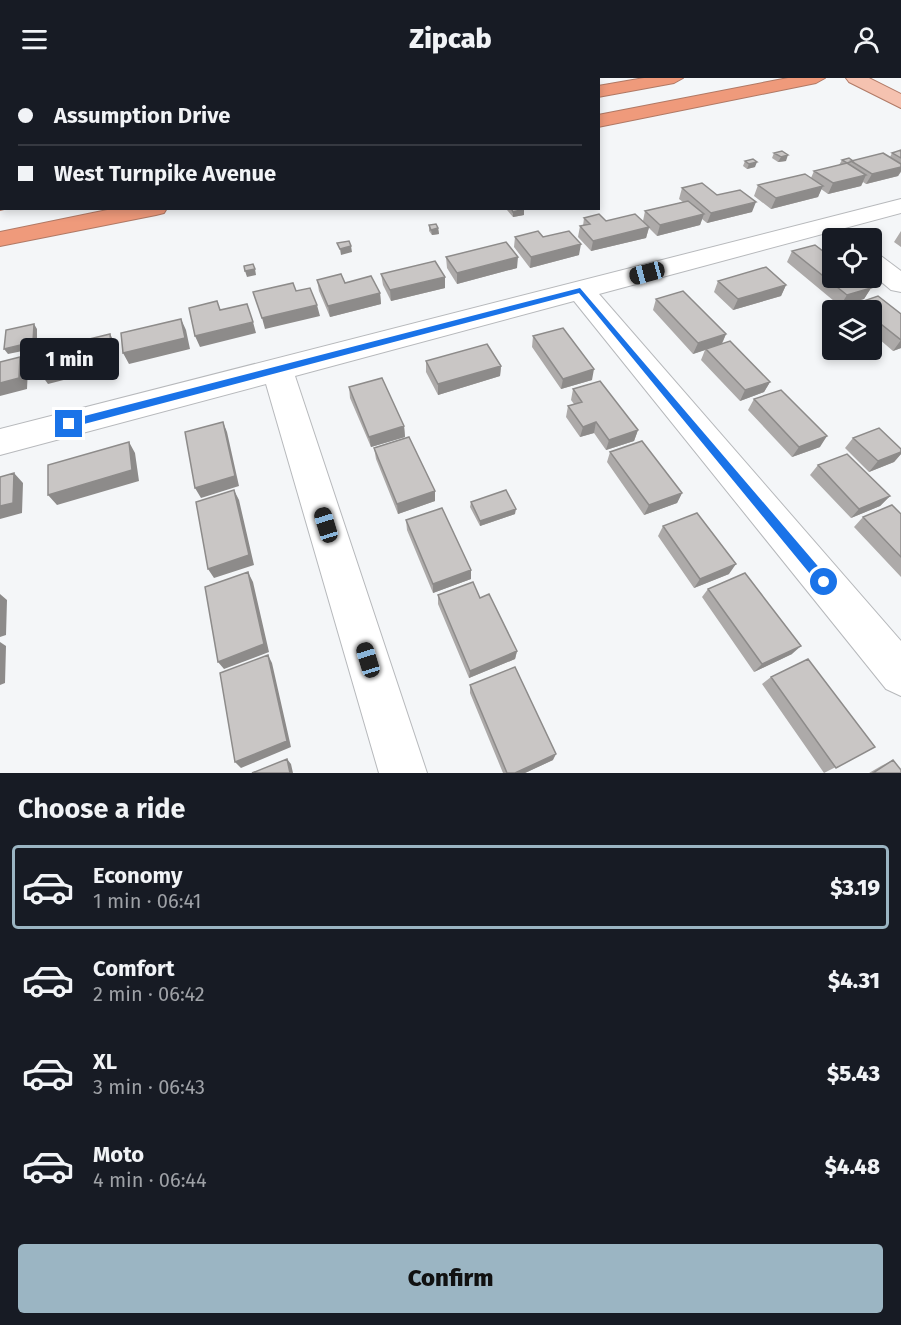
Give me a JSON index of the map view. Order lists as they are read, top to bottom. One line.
{"page":{"header":"Zipcab","banner":["Assumption Drive","West Turnpike Avenue"],"bubble":"1 min","heading":"Choose a ride","list":[{"name":"Economy","note":"1 min · 06:41","value":"$3.19"},{"name":"Comfort","note":"2 min · 06:42","value":"$4.31"},{"name":"XL","note":"3 min · 06:43","value":"$5.43"},{"name":"Moto","note":"4 min · 06:44","value":"$4.48"}],"buttons":"Confirm"}}
